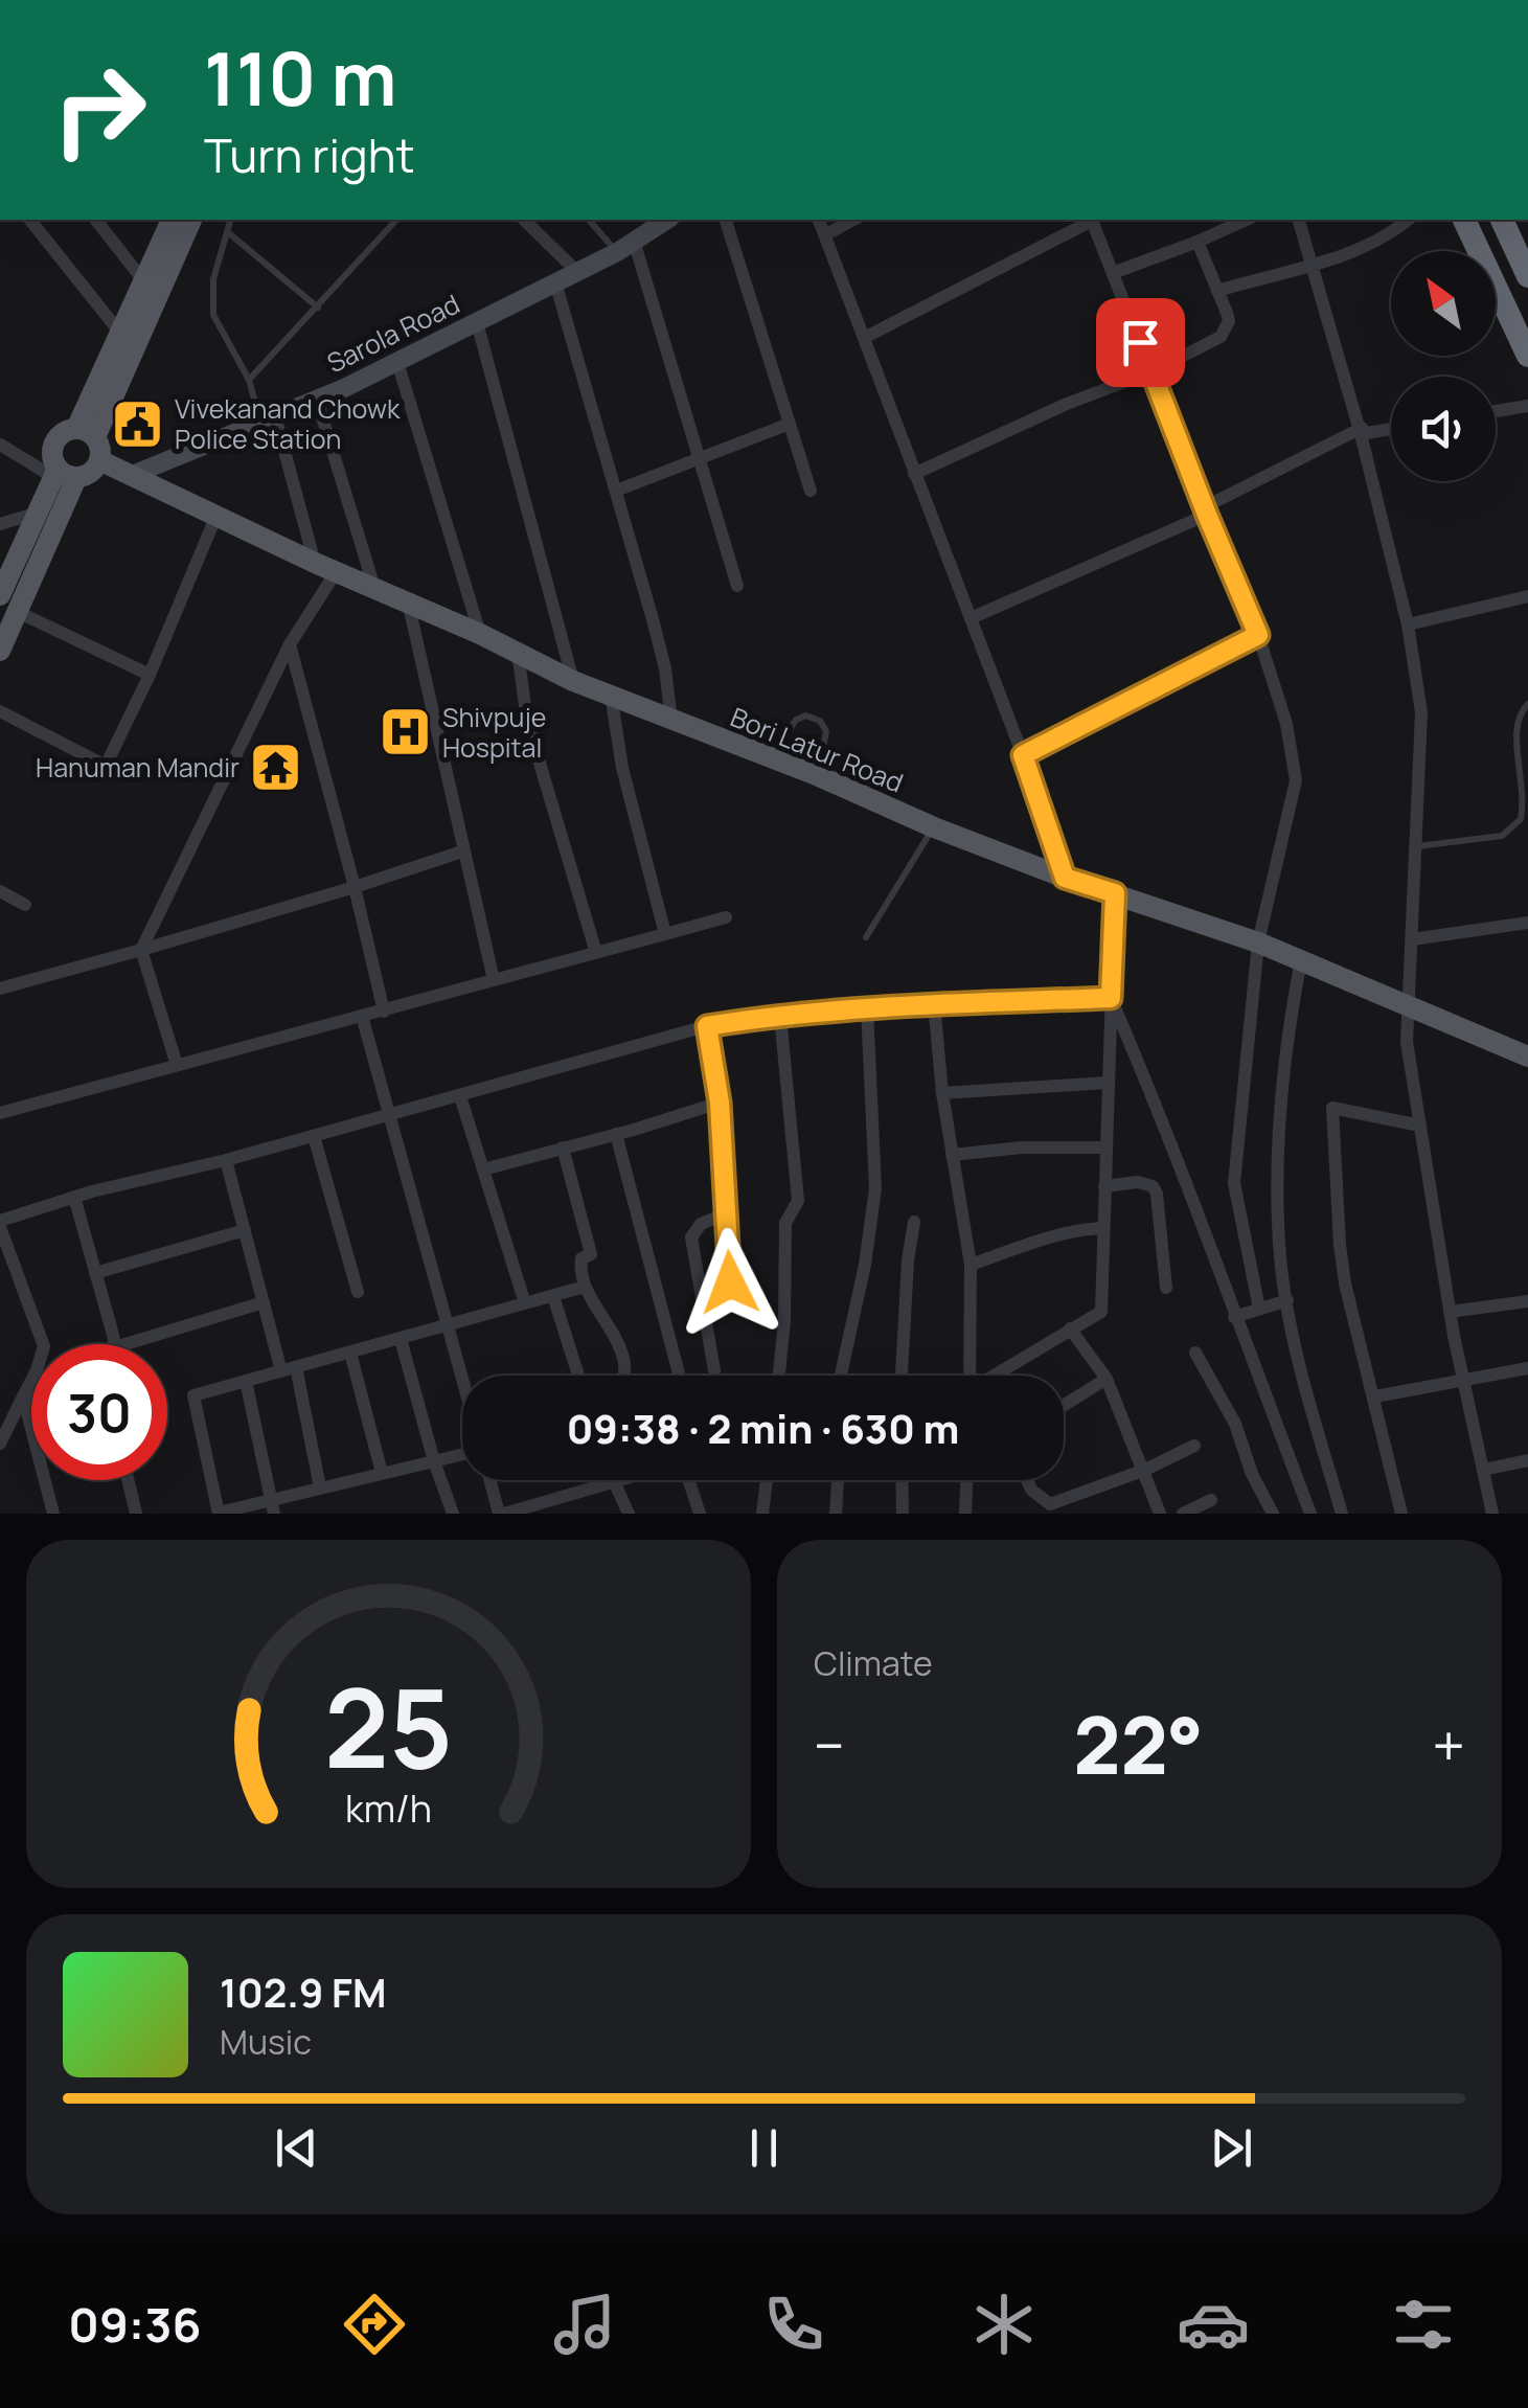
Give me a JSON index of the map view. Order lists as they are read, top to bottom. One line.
{"streets":{"main road":["Sarola Road","Bori Latur Road"]},"crossings":[["Sarola Road","Bori Latur Road"]],"places":{"public building":["Vivekanand Chowk Police Station"],"hospital":["Shivpuje Hospital"],"temple":["Hanuman Mandir"]},"north":"top left","page":{"turn":["110 m","Turn right"],"limit":"30","trip":"09:38 · 2 min · 630 m","tile":"Climate","heat":["−","22°","+"],"song":["102.9 FM","Music"],"tabs":"09:36","gauge":["25","km/h"]}}
